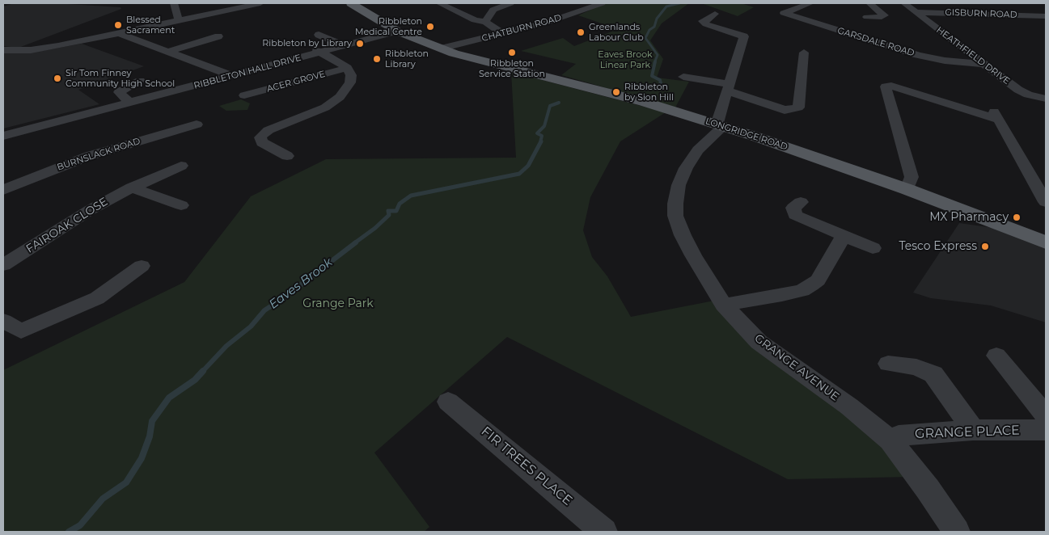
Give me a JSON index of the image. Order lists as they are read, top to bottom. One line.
{"streets":{"main road":["LONGRIDGE ROAD"],"street":["GISBURN ROAD","CHATBURN ROAD","GARSDALE ROAD","HEATHFIELD DRIVE","RIBBLETON HALL DRIVE","ACER GROVE","BURNSLACK ROAD","FAIROAK CLOSE","GRANGE AVENUE","GRANGE PLACE","FIR TREES PLACE"]},"crossings":[["GISBURN ROAD","HEATHFIELD DRIVE"],["CHATBURN ROAD","LONGRIDGE ROAD"],["GARSDALE ROAD","HEATHFIELD DRIVE"],["RIBBLETON HALL DRIVE","LONGRIDGE ROAD"],["LONGRIDGE ROAD","GRANGE AVENUE"],["GRANGE AVENUE","GRANGE PLACE"]],"water":["Eaves Brook"],"parks":["Eaves Brook Linear Park","Grange Park"],"places":["Blessed Sacrament","Ribbleton Medical Centre","Greenlands Labour Club","Ribbleton by Library","Ribbleton Service Station","Ribbleton Library","Sir Tom Finney Community High School","Ribbleton by Sion Hill","MX Pharmacy","Tesco Express"]}
